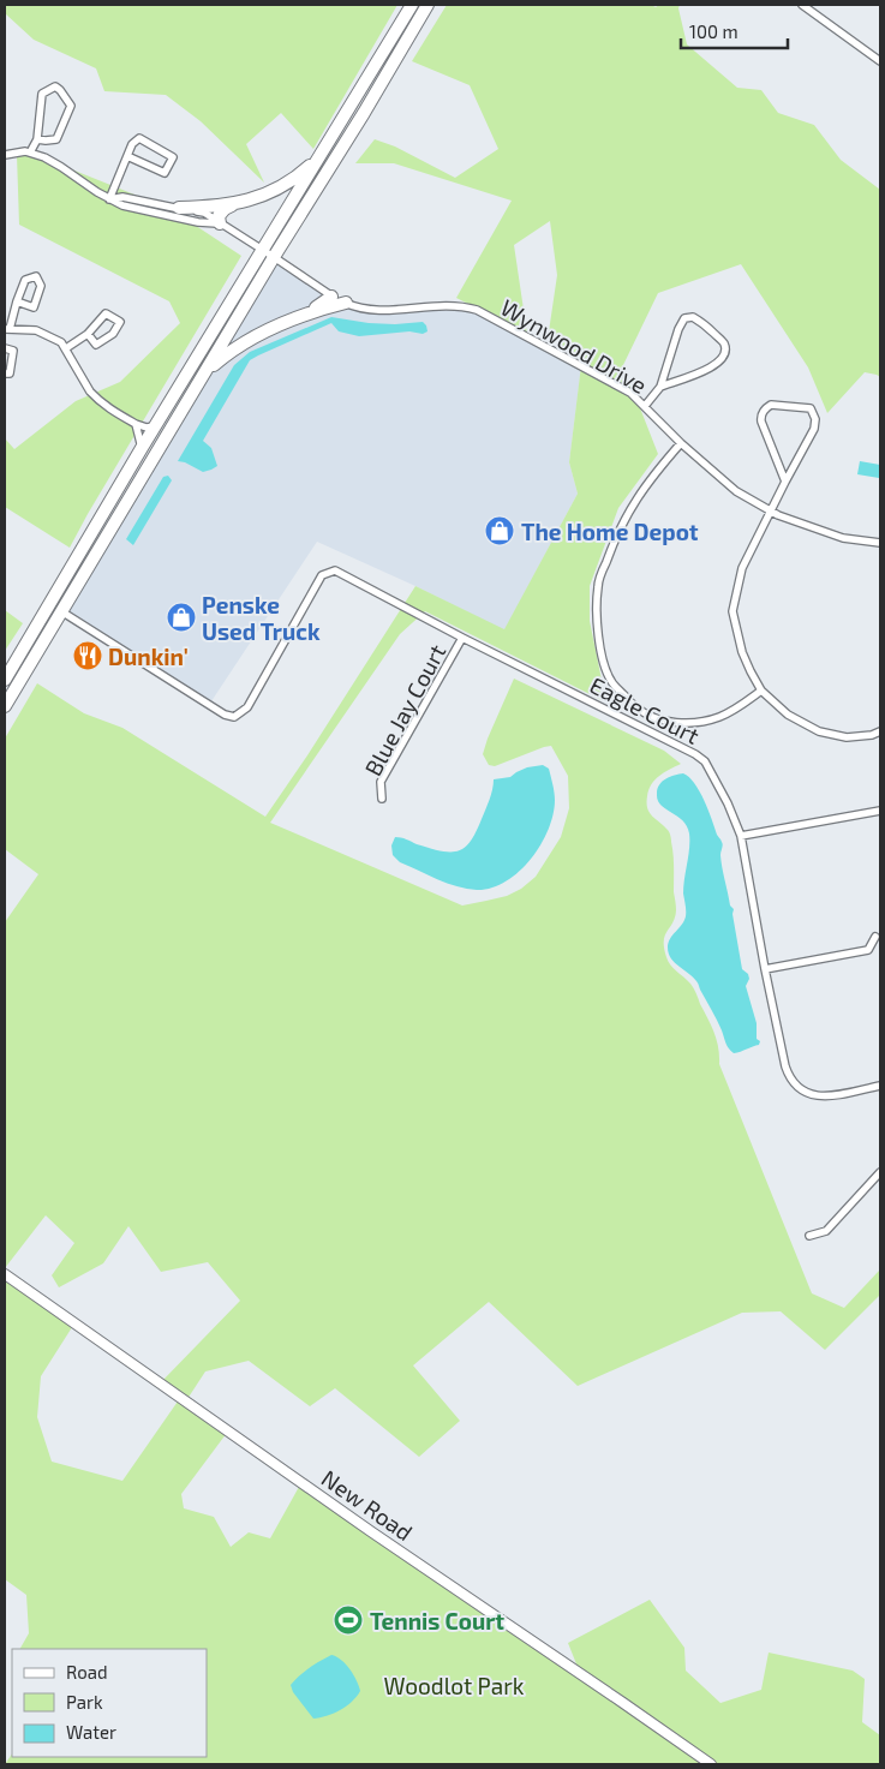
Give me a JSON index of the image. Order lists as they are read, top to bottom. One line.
{"streets":{"street":["Wynwood Drive","Blue Jay Court","Eagle Court","New Road"]},"crossings":[["Blue Jay Court","Eagle Court"]],"parks":["Woodlot Park"],"places":{"shop":["The Home Depot","Penske Used Truck"],"restaurant":["Dunkin'"],"sports":["Tennis Court"]},"legend":["Road","Park","Water"],"scale_bar":"100 m"}
